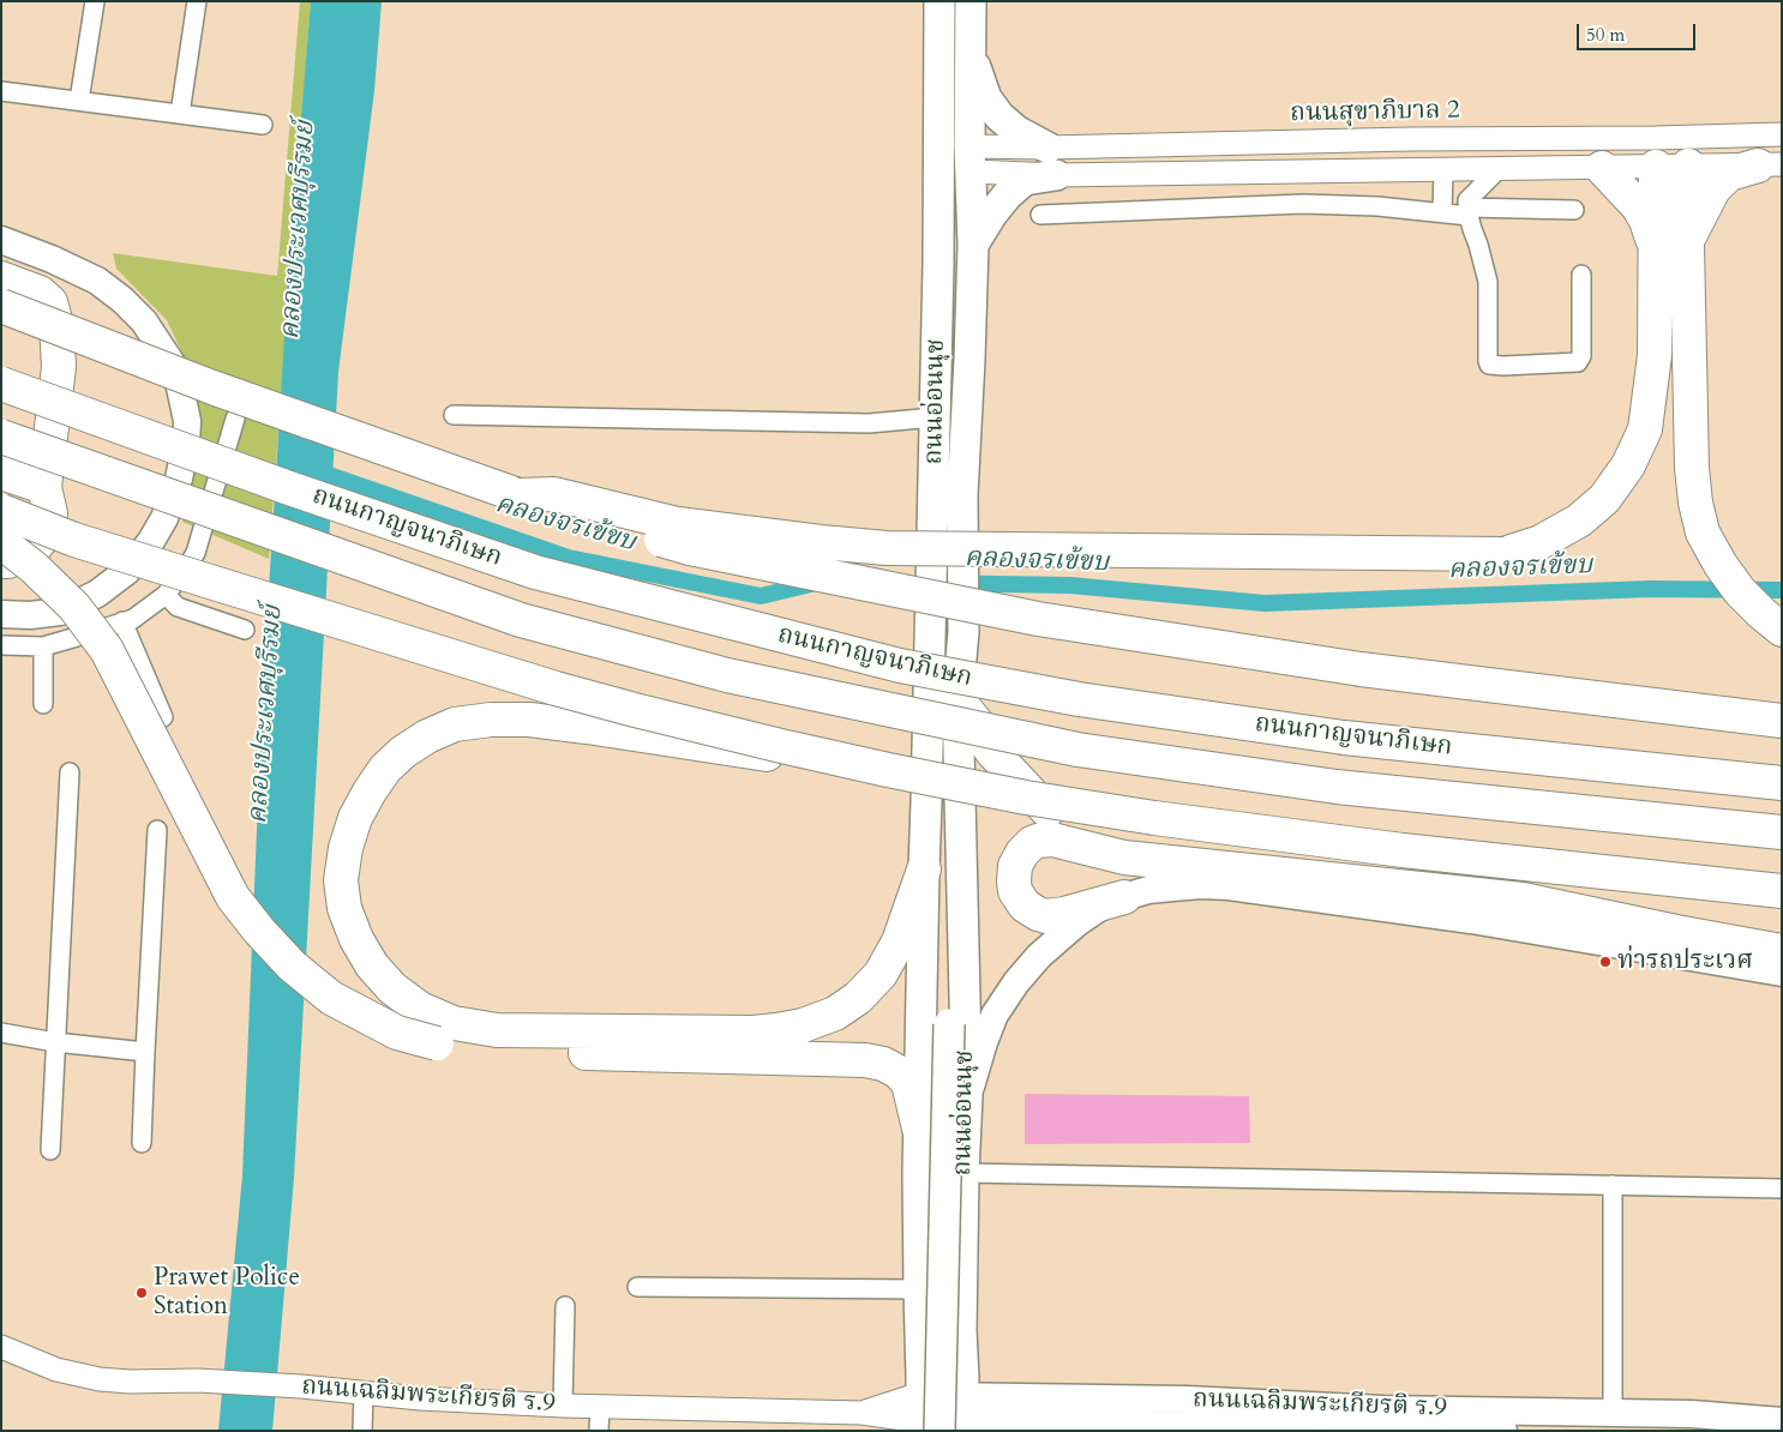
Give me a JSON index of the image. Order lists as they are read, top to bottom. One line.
{"streets":{"highway":["ถนนกาญจนาภิเษก"],"main road":["ถนนอ่อนนุช","ถนนเฉลิมพระเกียรติ ร.9"],"street":["ถนนสุขาภิบาล 2"]},"crossings":[["ถนนสุขาภิบาล 2","ถนนอ่อนนุช"],["ถนนอ่อนนุช","ถนนเฉลิมพระเกียรติ ร.9"]],"water":["คลองประเวศบุรีรมย์","คลองจรเข้ขบ"],"places":["ท่ารถประเวศ","Prawet Police Station"],"scale_bar":"50 m"}
